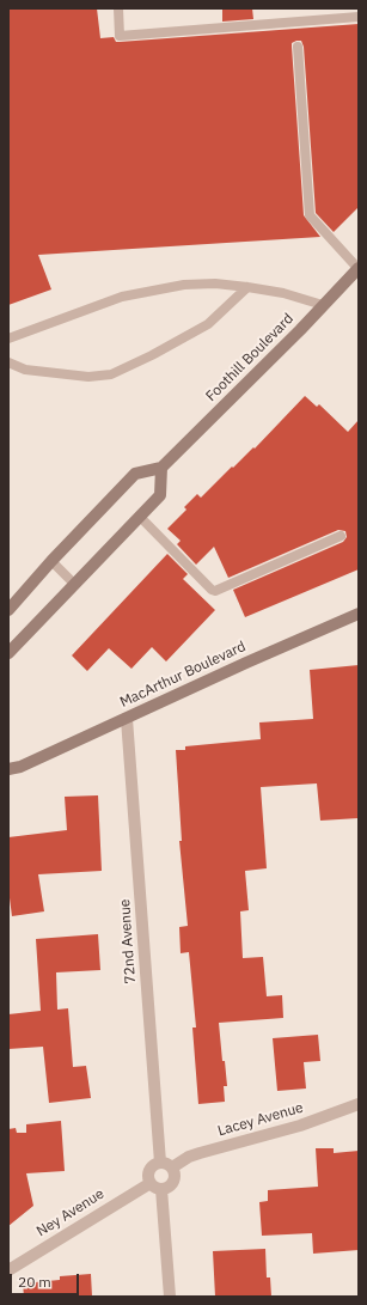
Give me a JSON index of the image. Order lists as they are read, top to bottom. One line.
{"streets":{"main road":["Foothill Boulevard","MacArthur Boulevard"],"street":["72nd Avenue","Lacey Avenue","Ney Avenue"]},"crossings":[["MacArthur Boulevard","72nd Avenue"],["72nd Avenue","Lacey Avenue"],["72nd Avenue","Ney Avenue"],["Lacey Avenue","Ney Avenue"]],"scale_bar":"20 m"}
